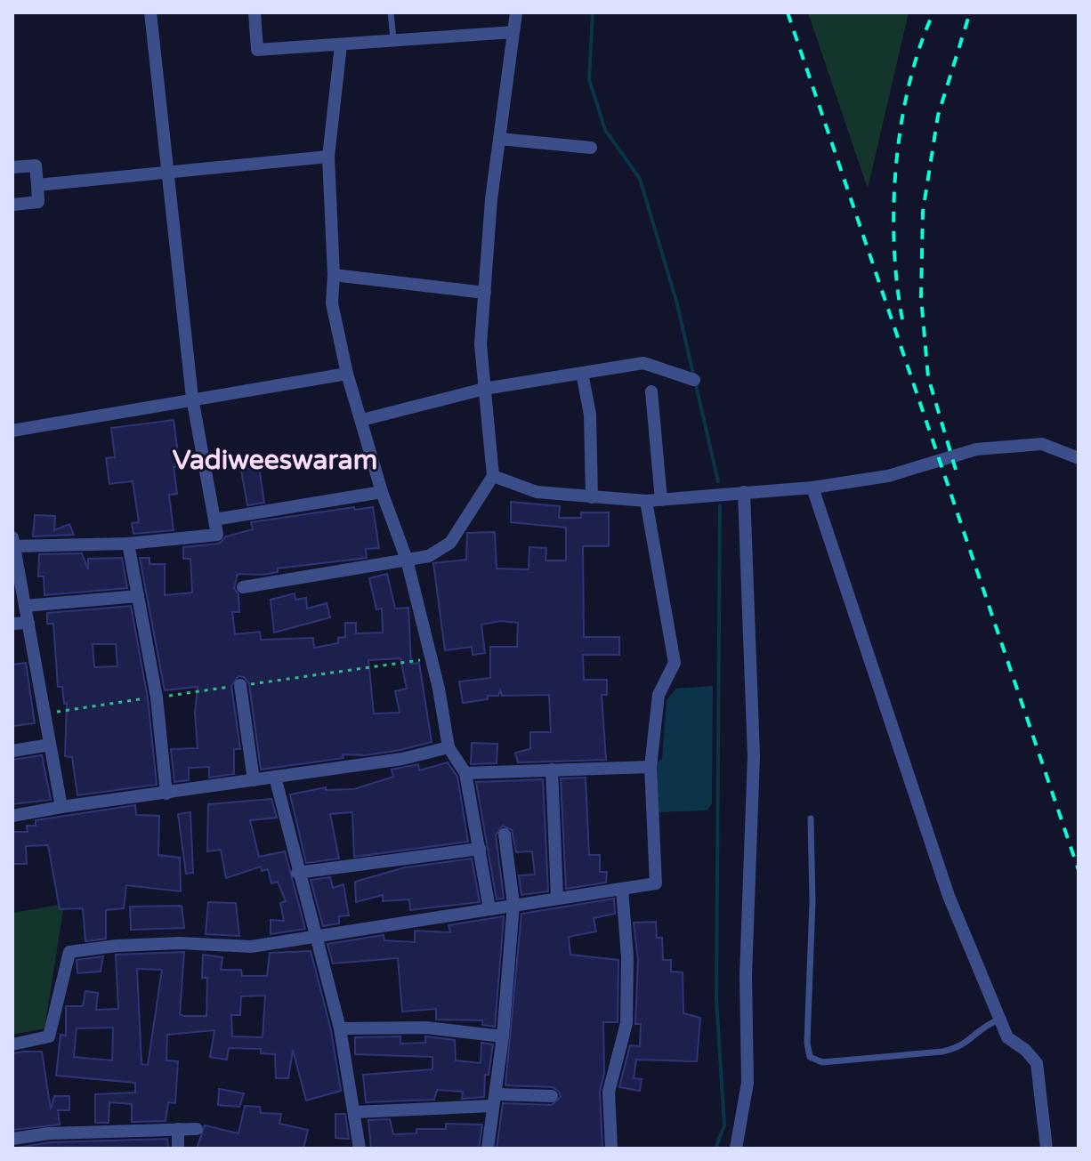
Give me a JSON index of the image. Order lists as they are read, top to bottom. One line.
{"districts":["Vadiweeswaram"]}
